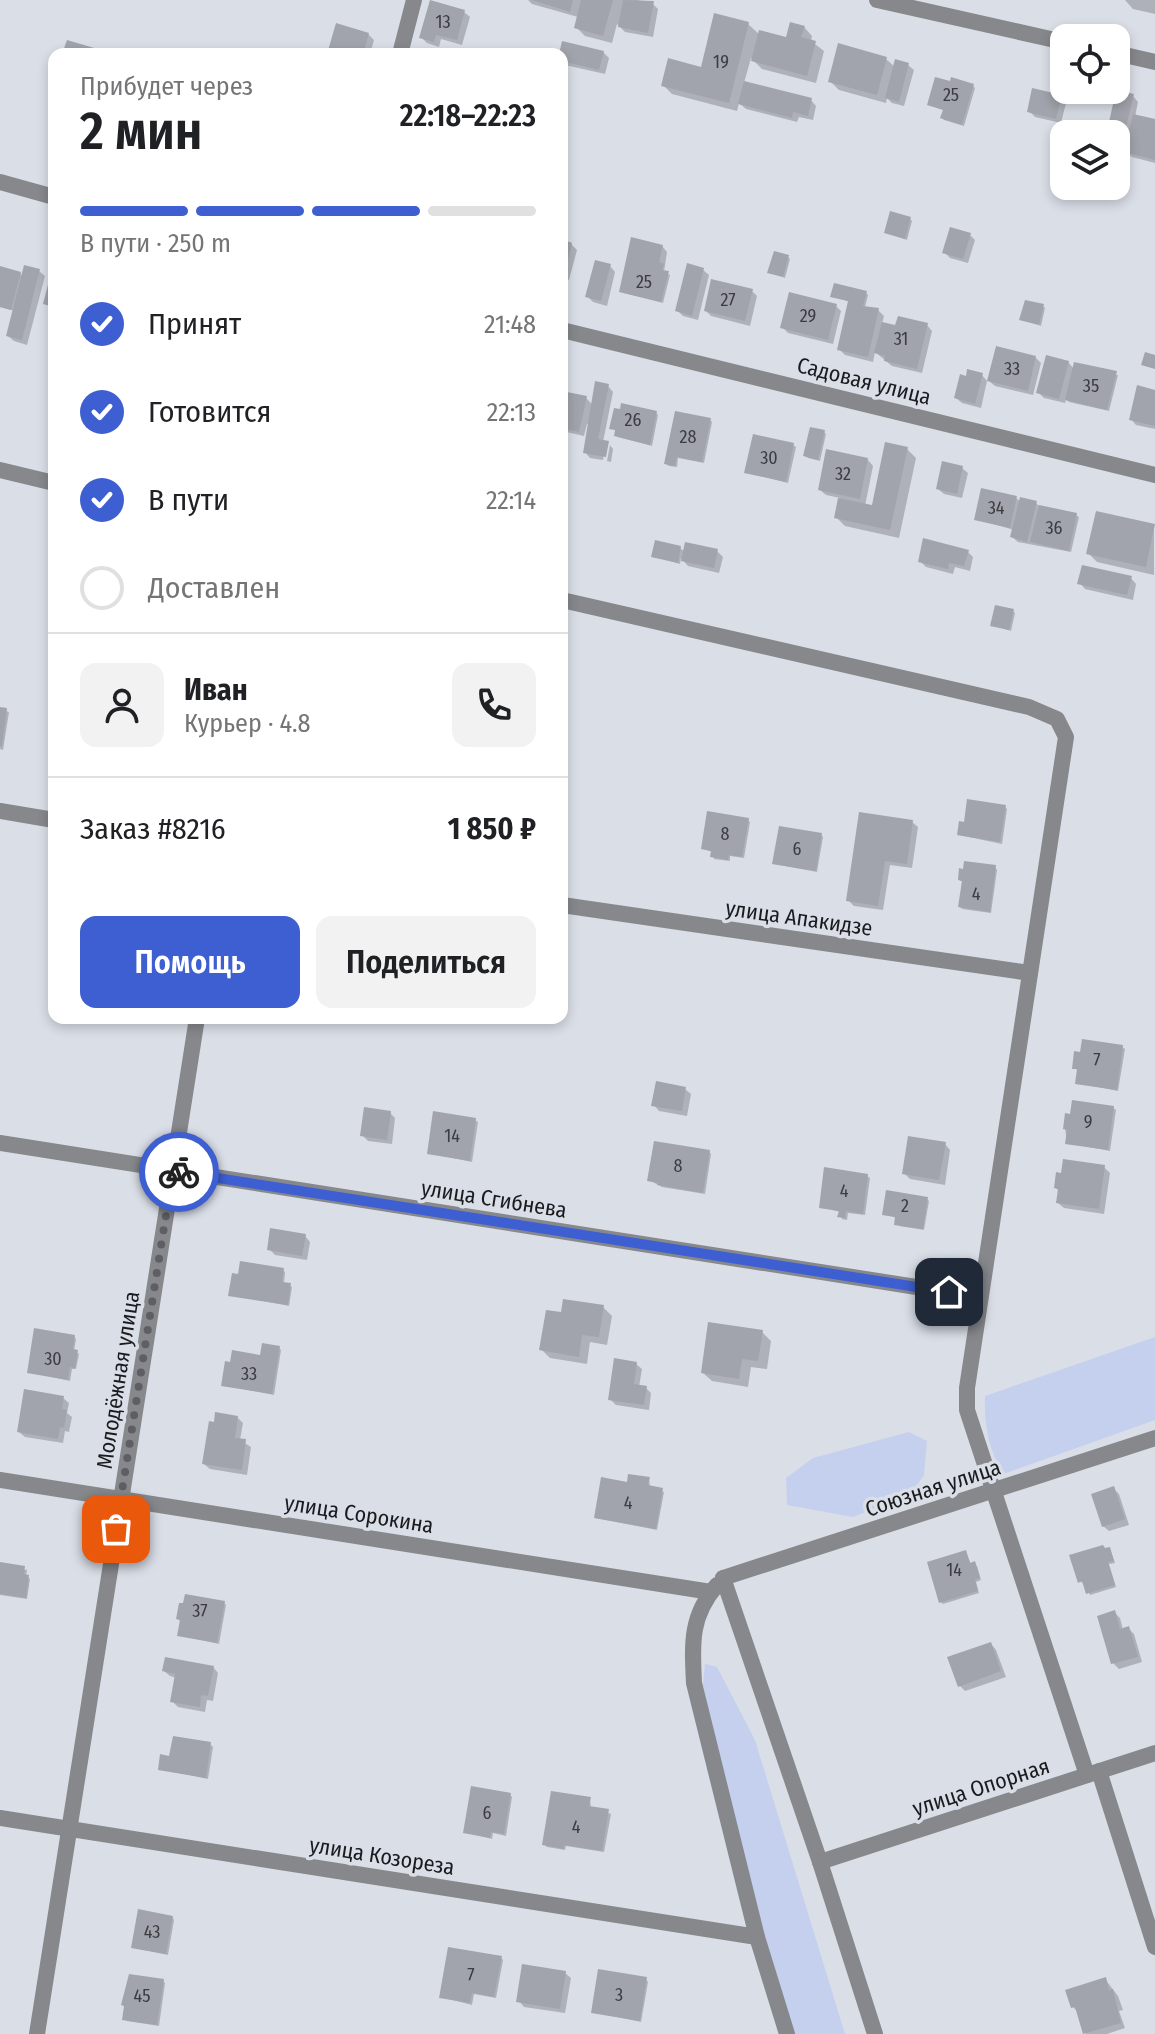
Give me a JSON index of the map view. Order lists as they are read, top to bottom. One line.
{"streets":{"street":["Садовая улица","улица Апакидзе","улица Сгибнева","Молодёжная улица","Союзная улица","улица Сорокина","улица Опорная","улица Козореза"]},"crossings":[["улица Сгибнева","Молодёжная улица"],["Молодёжная улица","улица Сорокина"],["Молодёжная улица","улица Козореза"]],"house_numbers":["13","19","25","25","27","29","31","33","35","26","28","30","32","34","36","8","6","4","7","9","14","8","4","2","30","33","4","14","37","6","4","43","7","3","45"],"page":{"heading":["2 мин","Прибудет через","22:18–22:23"],"panel":["Иван","Курьер · 4.8","Заказ #8216","1 850 ₽"],"bar":"В пути · 250 m","list":[["Принят","21:48"],["Готовится","22:13"],["В пути","22:14"],"Доставлен"],"buttons":["Помощь","Поделиться"]}}
